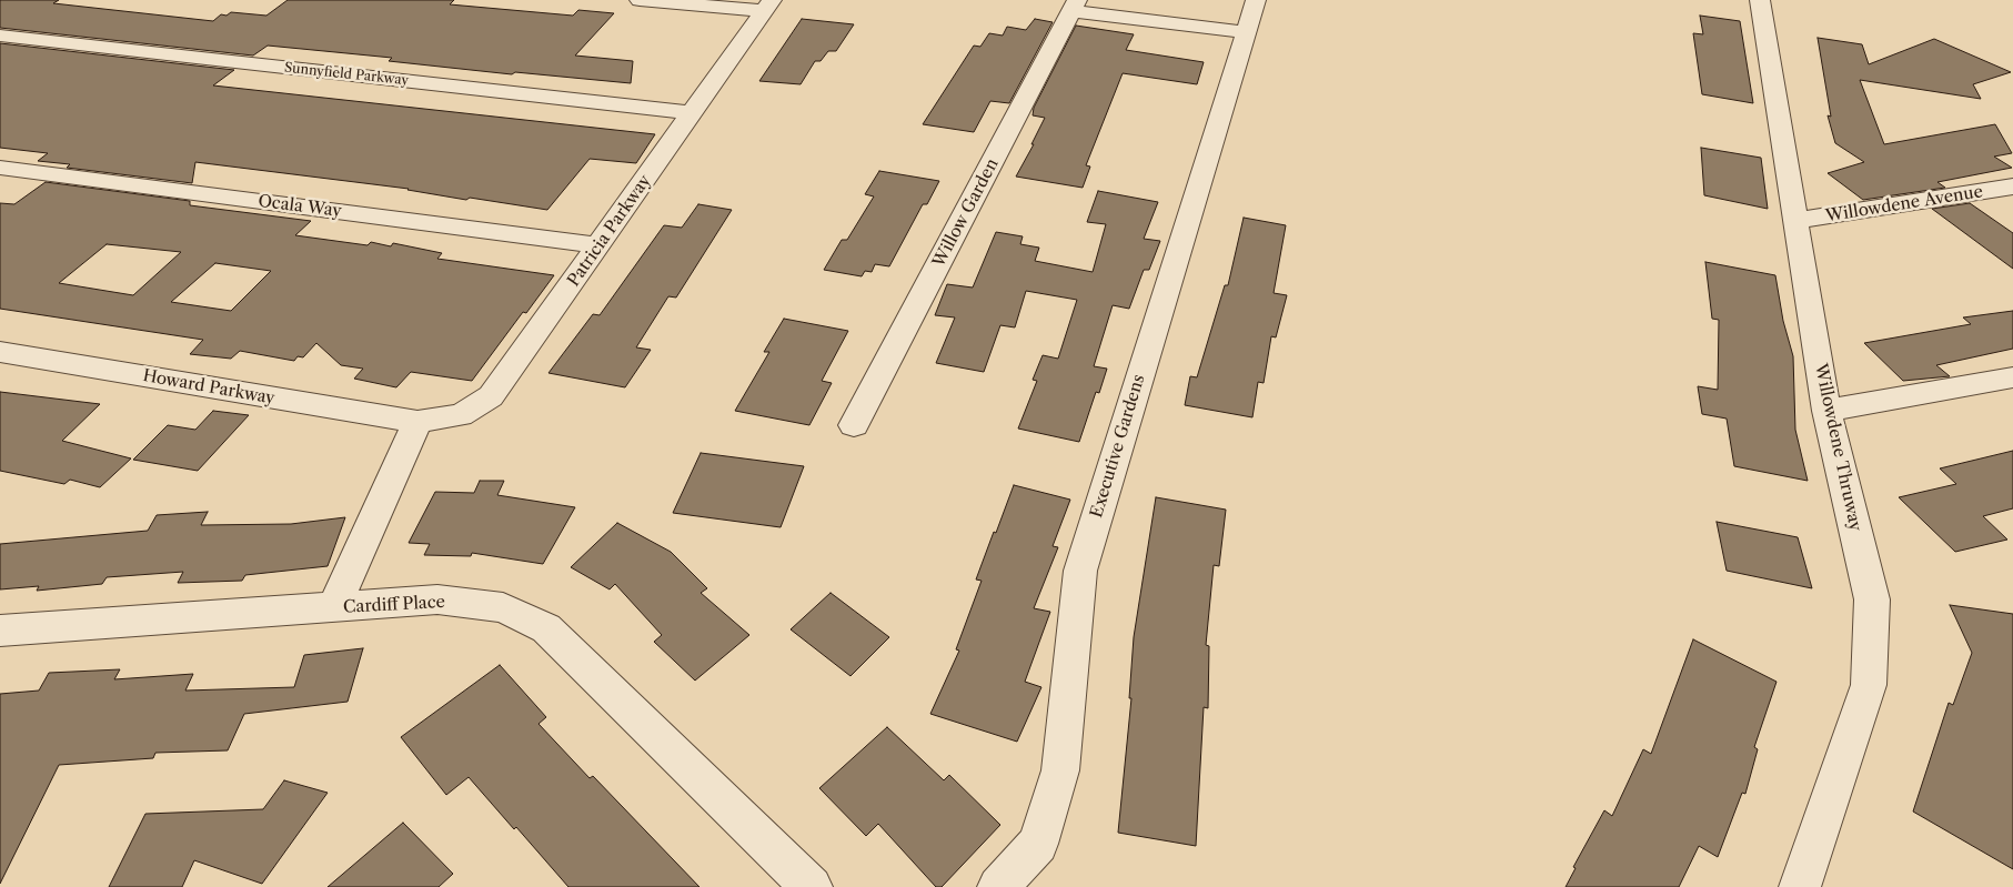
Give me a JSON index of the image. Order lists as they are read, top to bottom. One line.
{"streets":{"street":["Sunnyfield Parkway","Willowdene Avenue","Ocala Way","Willow Garden","Patricia Parkway","Howard Parkway","Executive Gardens","Willowdene Thruway","Cardiff Place"]},"crossings":[["Sunnyfield Parkway","Patricia Parkway"],["Willowdene Avenue","Willowdene Thruway"],["Ocala Way","Patricia Parkway"],["Patricia Parkway","Howard Parkway"]]}
